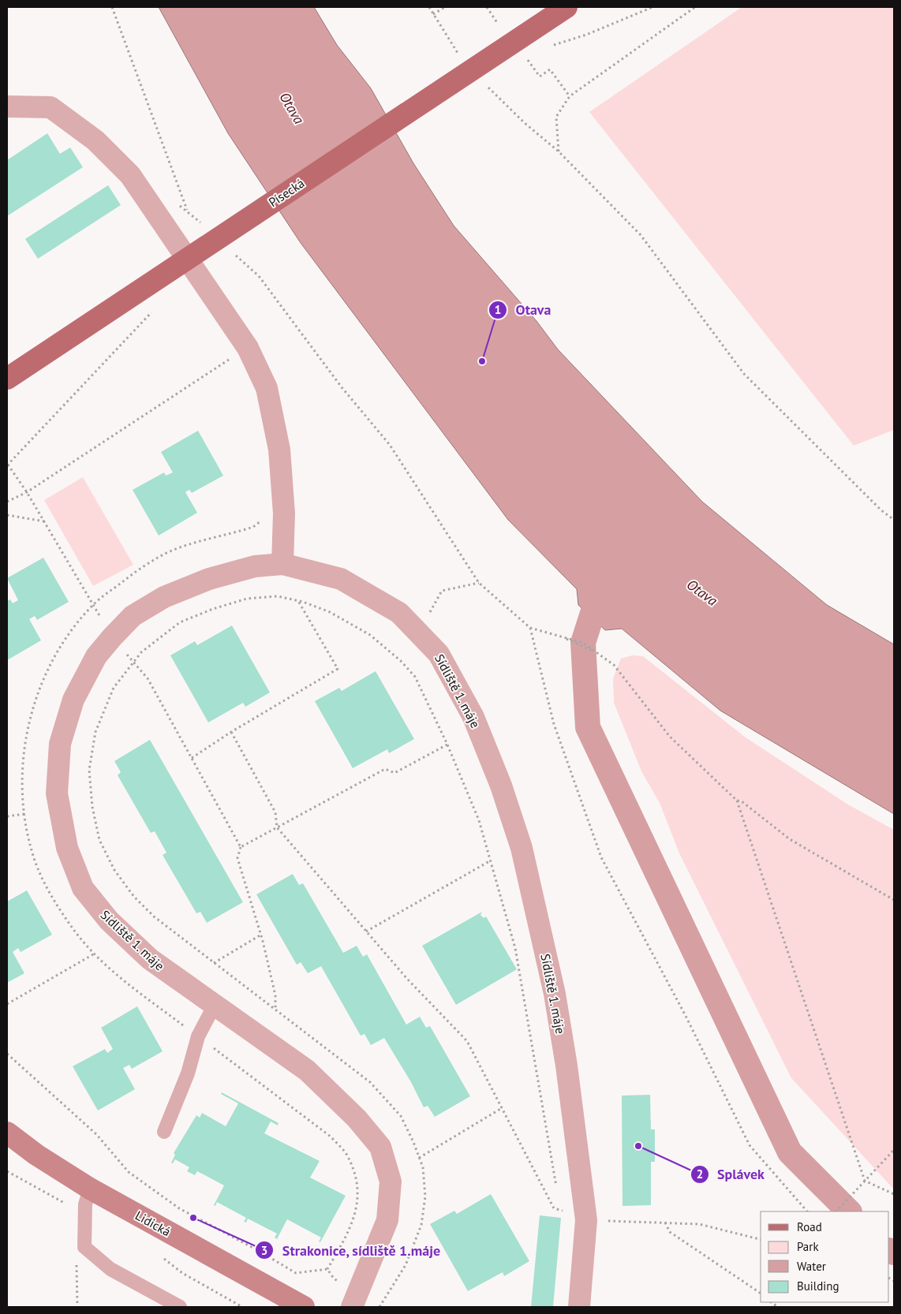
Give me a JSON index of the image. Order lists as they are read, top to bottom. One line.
{"streets":{"main road":["Písecká"],"street":["Sídliště 1. máje","Lidická"]},"water":["Otava"],"places":["Otava","Splávek","Strakonice, sídliště 1.máje"],"legend":["Road","Park","Water","Building"]}
